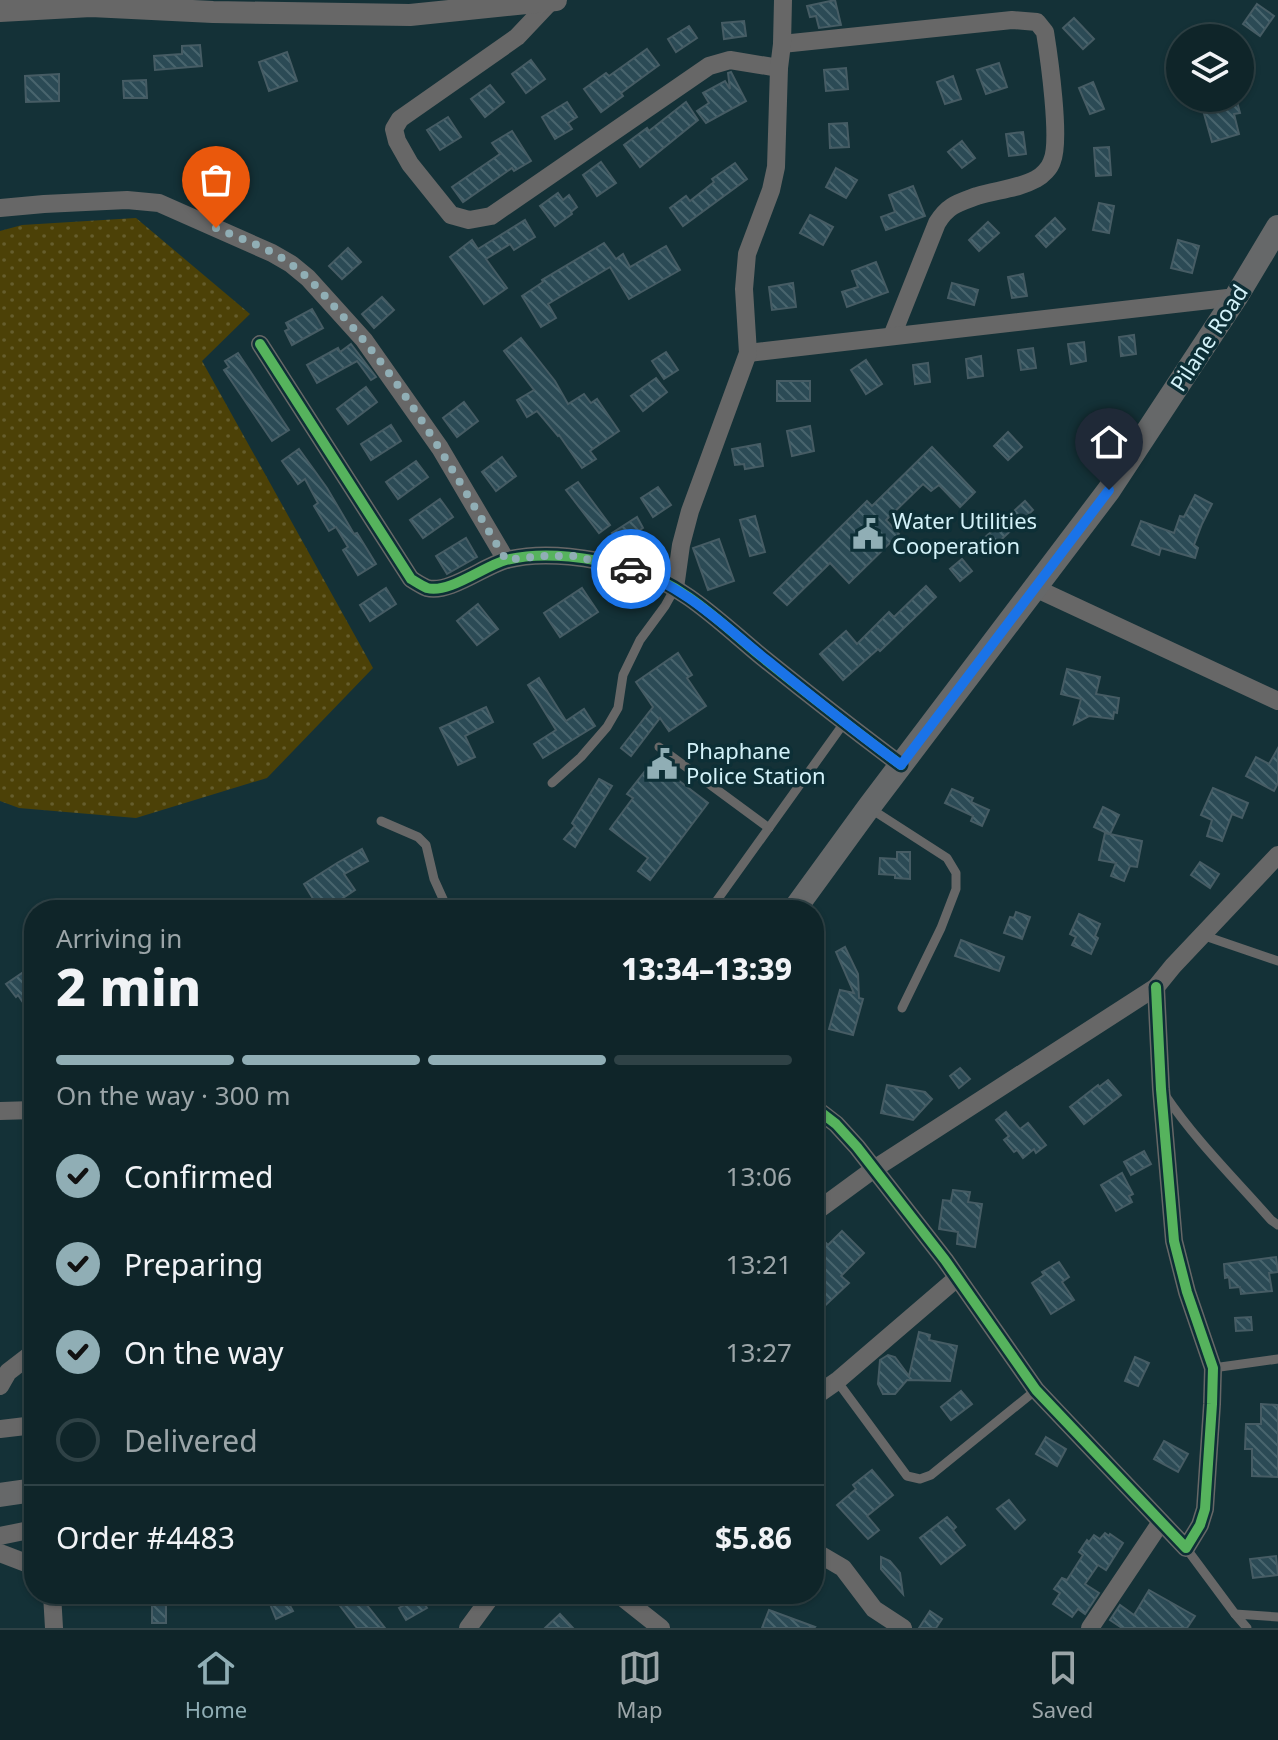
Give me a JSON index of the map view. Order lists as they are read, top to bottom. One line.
{"streets":{"main road":["Pilane Road"]},"places":{"public building":["Water Utilities Cooperation","Phaphane Police Station"]},"page":{"heading":["2 min","Arriving in","13:34–13:39"],"panel":["Order #4483","$5.86"],"bar":"On the way · 300 m","list":[["Confirmed","13:06"],["Preparing","13:21"],["On the way","13:27"],"Delivered"],"tabs":["Home","Map","Saved"]}}
